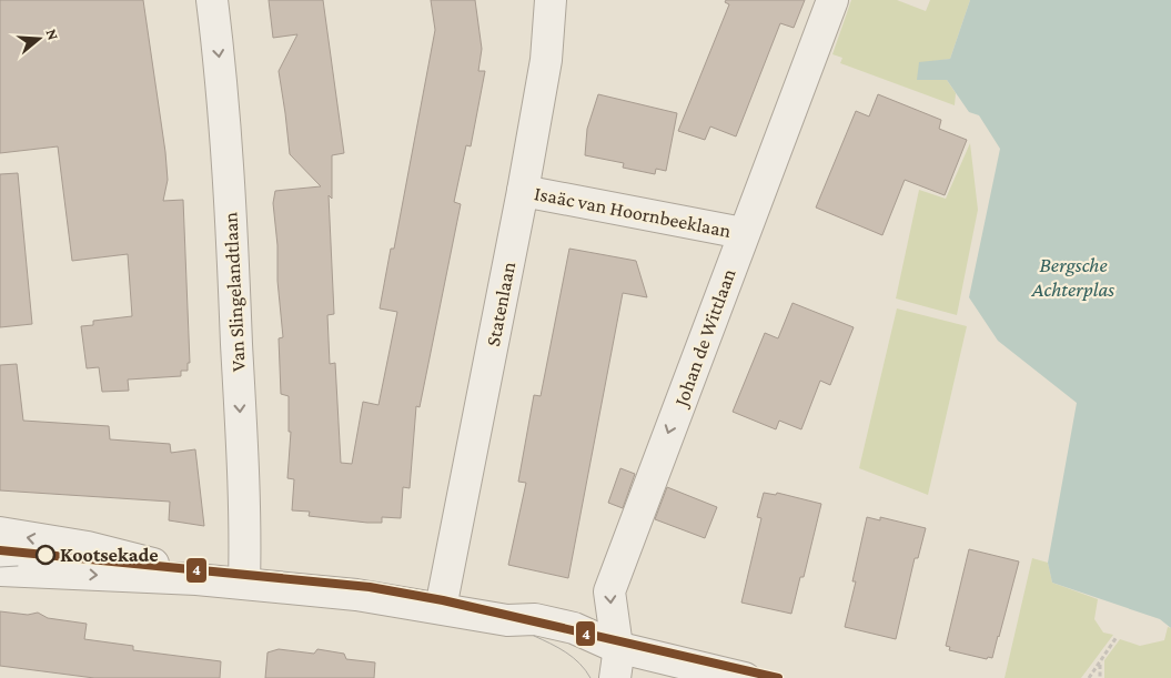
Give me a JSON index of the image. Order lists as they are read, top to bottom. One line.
{"streets":{"street":["Isaäc van Hoornbeeklaan","Van Slingelandtlaan","Statenlaan","Johan de Wittlaan"]},"crossings":[["Isaäc van Hoornbeeklaan","Statenlaan"],["Isaäc van Hoornbeeklaan","Johan de Wittlaan"]],"one_way":["Van Slingelandtlaan","Johan de Wittlaan"],"water":["Bergsche Achterplas"],"places":["Kootsekade"],"lines":["transit line 4"],"north":"right"}
